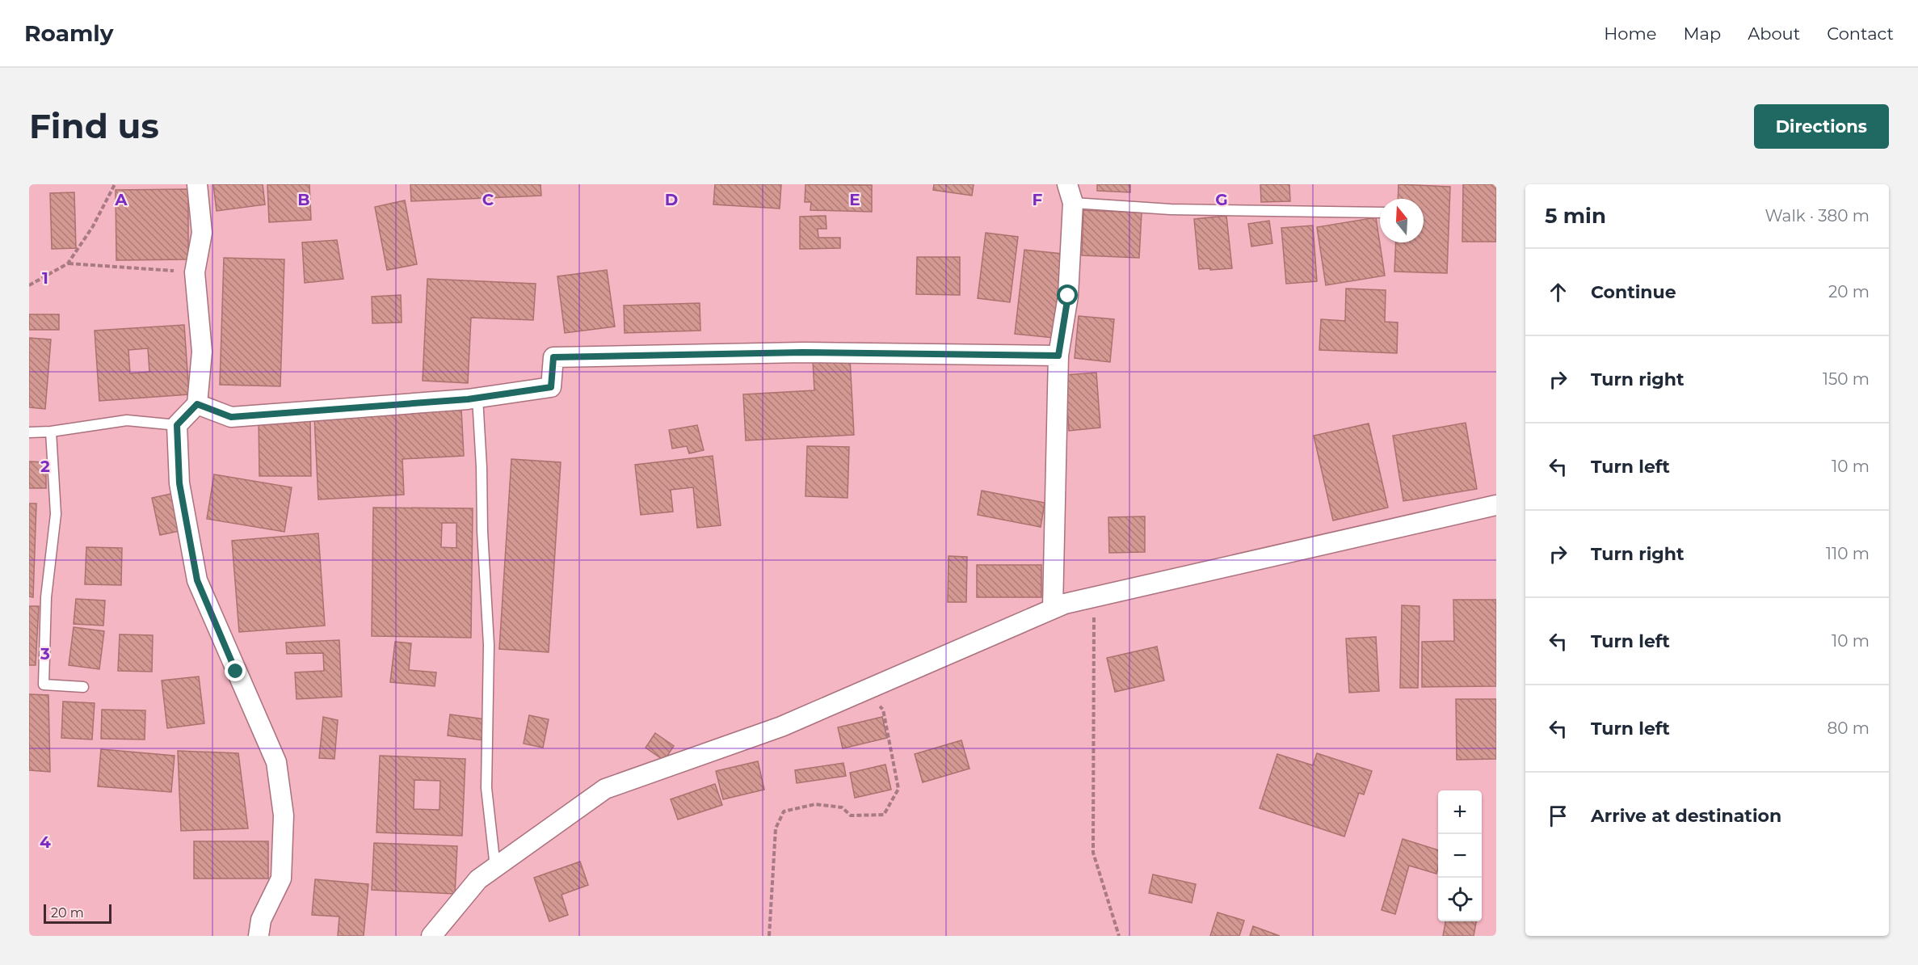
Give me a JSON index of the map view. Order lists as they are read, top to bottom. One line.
{"scale_bar":"20 m","north":"top","page":{"header":"Roamly","nav":["Home","Map","About","Contact"],"buttons":"Directions","title":"Find us","heading":["5 min","Walk · 380 m"],"list":[["Continue","20 m"],["Turn right","150 m"],["Turn left","10 m"],["Turn right","110 m"],["Turn left","10 m"],["Turn left","80 m"],"Arrive at destination"],"map_buttons":["+","−"],"scale":"20 m"},"grid":{"columns":["A","B","C","D","E","F","G"],"rows":["1","2","3","4"]}}
